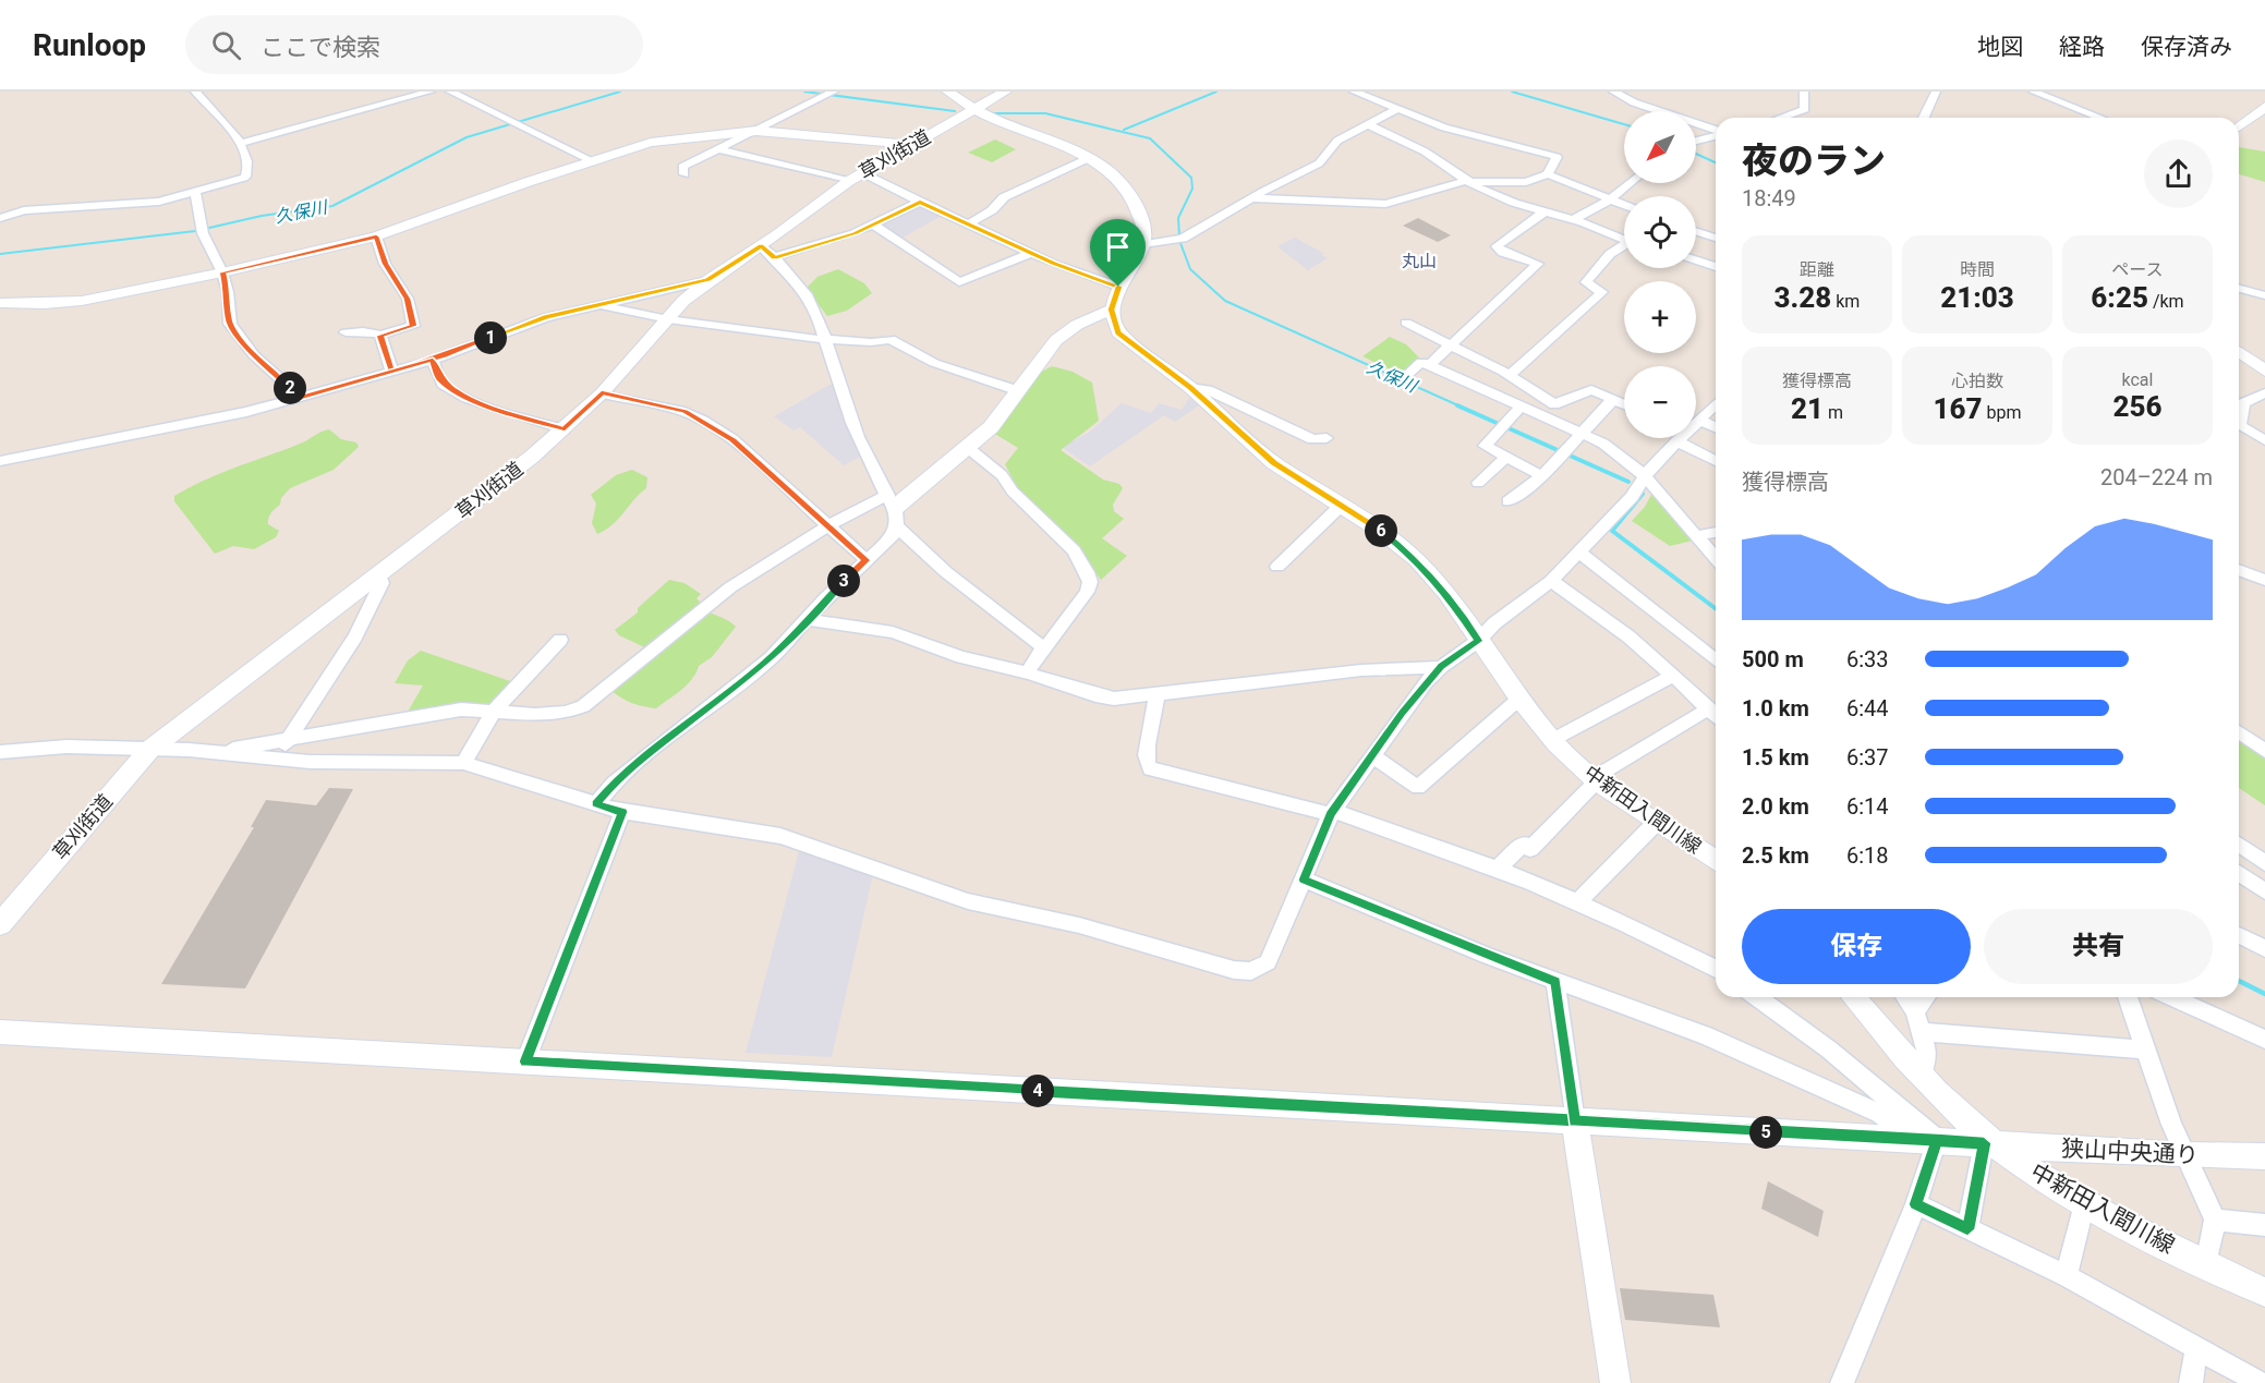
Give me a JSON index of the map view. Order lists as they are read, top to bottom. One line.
{"streets":{"street":["草刈街道","中新田入間川線","狭山中央通り"]},"crossings":[["中新田入間川線","狭山中央通り"]],"districts":["丸山"],"water":["久保川"],"north":"bottom left","page":{"header":"Runloop","search":"ここで検索","nav":["地図","経路","保存済み"],"map_buttons":["+","−"],"heading":["夜のラン","18:49"],"stats":[["距離","3.28 km"],["時間","21:03"],["ペース","6:25 /km"],["獲得標高","21 m"],["心拍数","167 bpm"],["kcal","256"]],"pins":["1","2","6","3","4","5"],"chart":["獲得標高","204–224 m"],"list":[{"name":"500 m","note":"6:33"},{"name":"1.0 km","note":"6:44"},{"name":"1.5 km","note":"6:37"},{"name":"2.0 km","note":"6:14"},{"name":"2.5 km","note":"6:18"}],"buttons":["保存","共有"]}}
